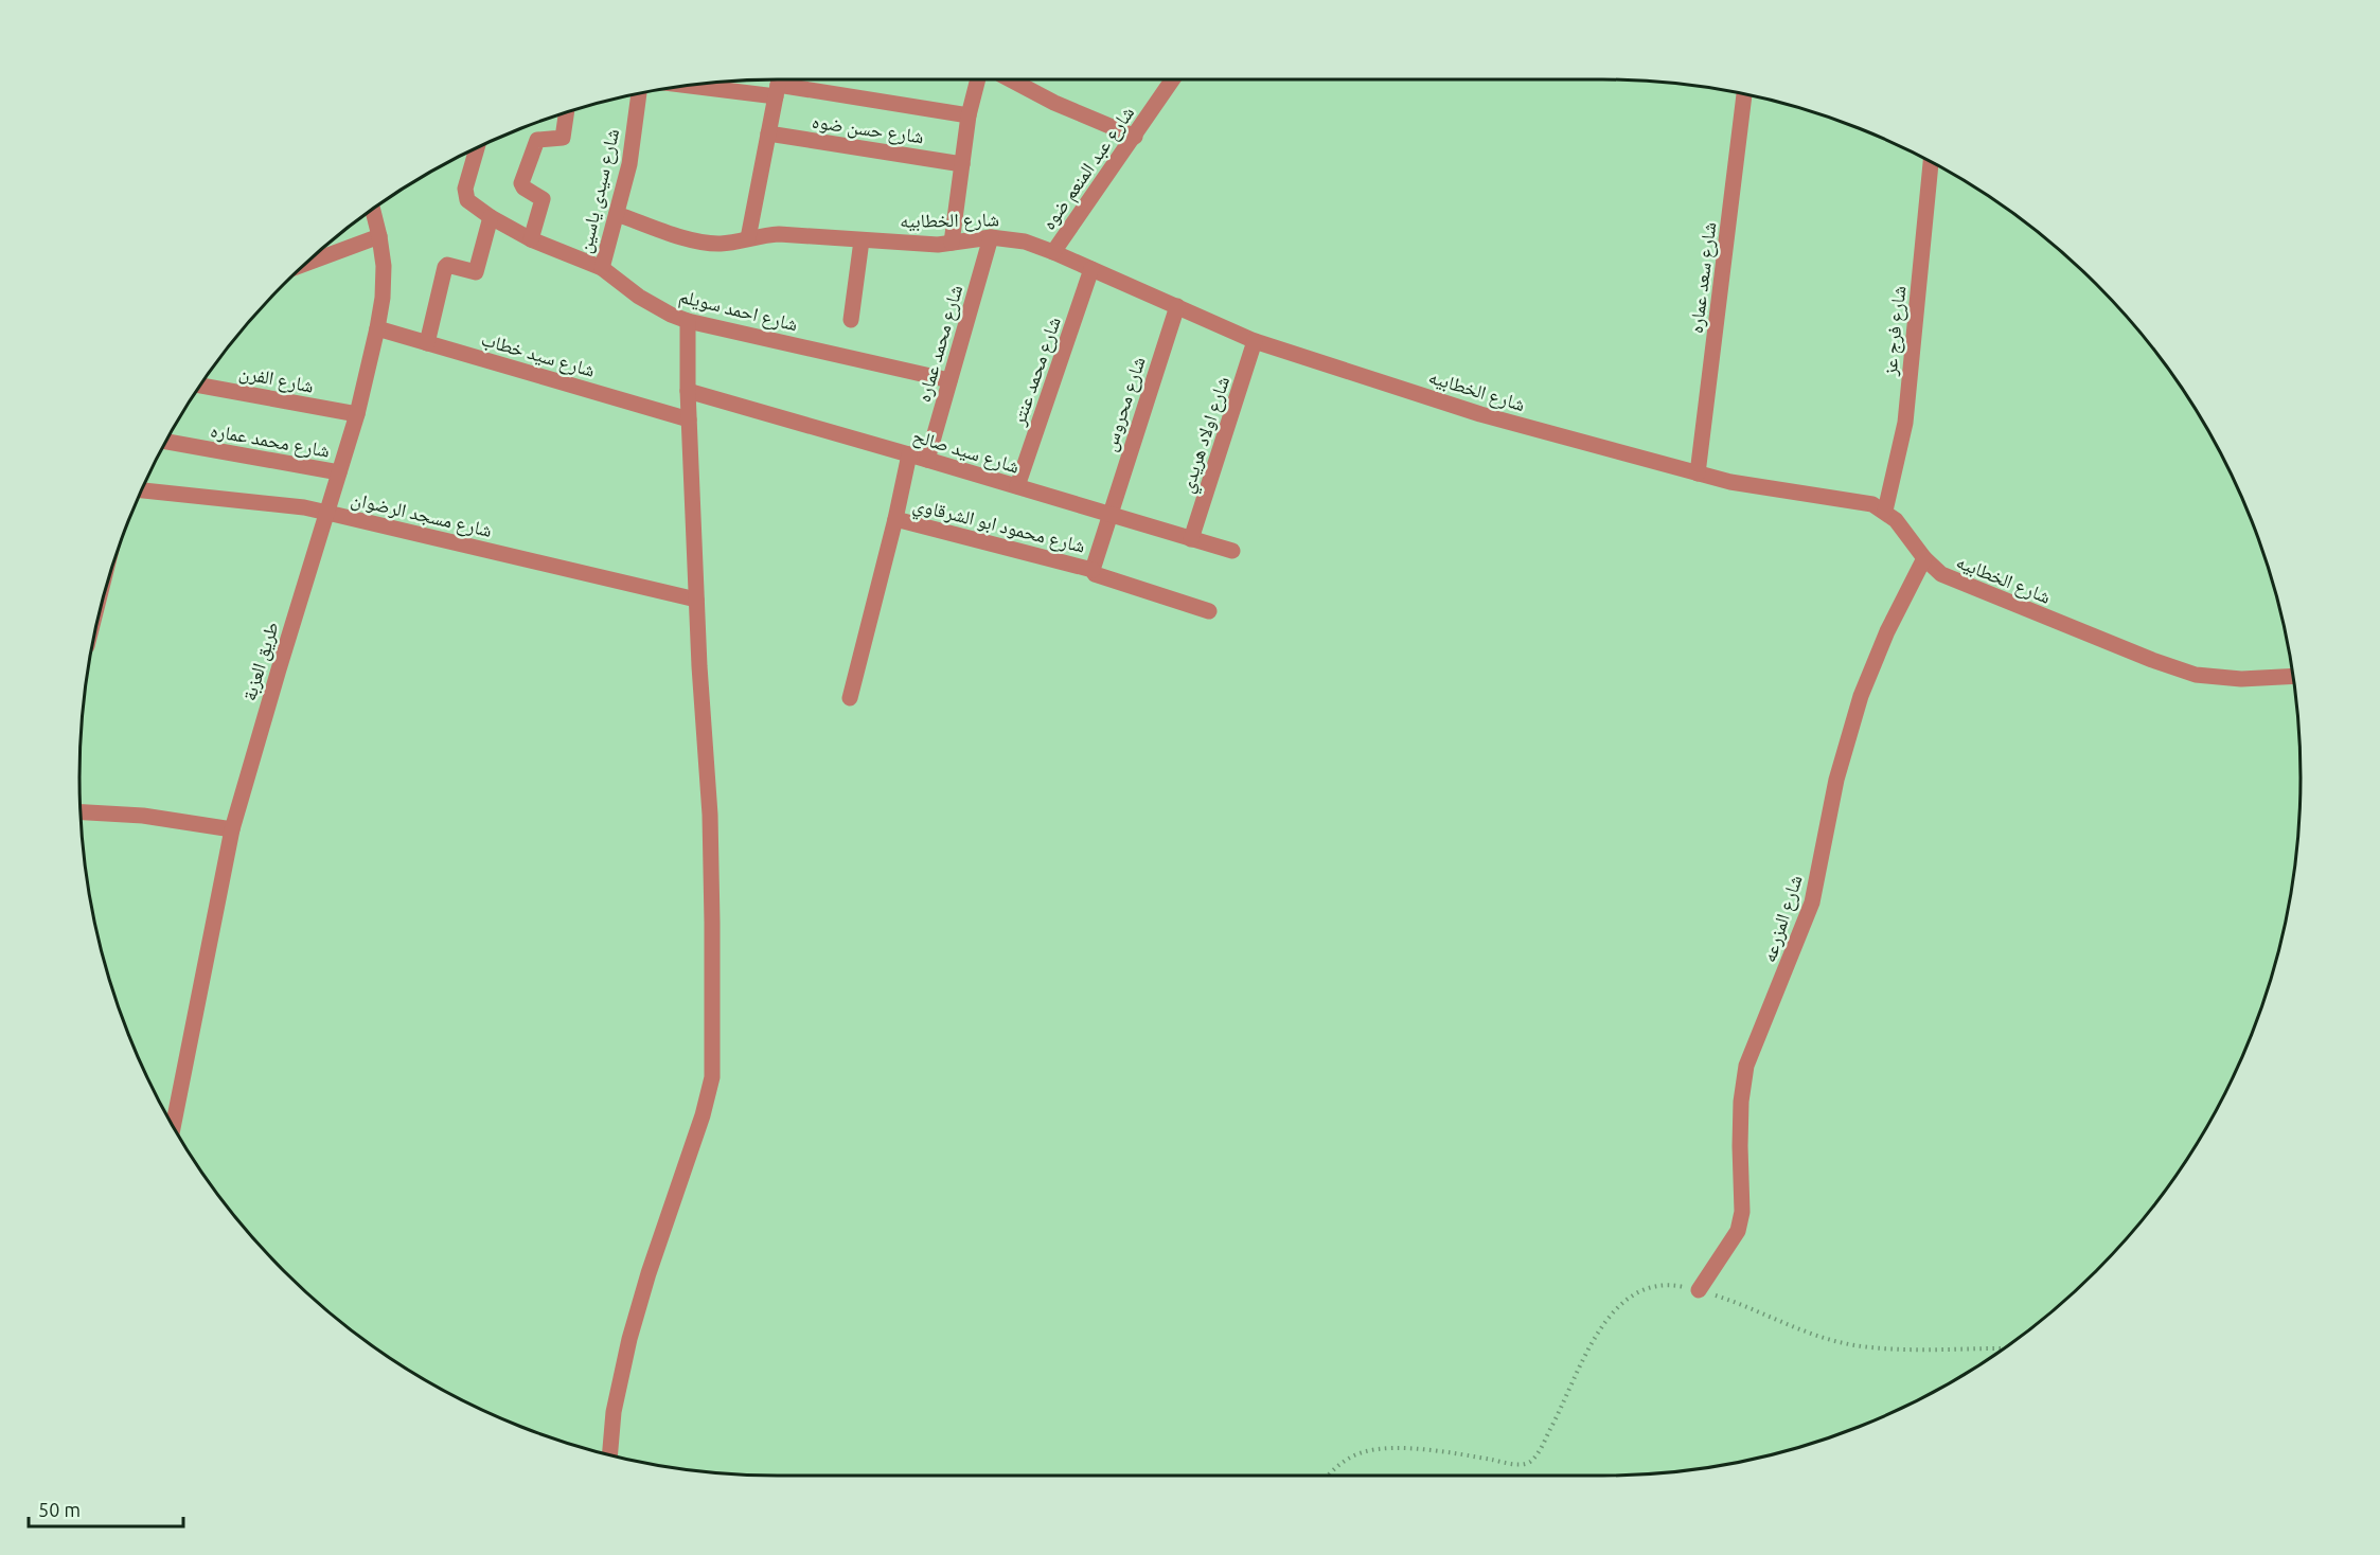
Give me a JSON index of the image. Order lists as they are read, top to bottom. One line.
{"streets":{"street":["شارع حسن ضوه","شارع عبد المنعم ضوه","شارع سيدى ياسين","شارع الخطابيه","شارع سعد عماره","شارع احمد سويلم","شارع فرج عز","شارع محمد عماره","شارع سيد خطاب","شارع محمد عنتر","شارع الفرن","شارع محروس","شارع اولاد هريدي","شارع سيد صالح","شارع مسجد الرضوان","شارع محمود ابو الشرقاوي","طريق العزبة","شارع المزرعه"]},"crossings":[["شارع عبد المنعم ضوه","شارع الخطابيه"],["شارع سيدى ياسين","شارع الخطابيه"],["شارع سيدى ياسين","شارع احمد سويلم"],["شارع الخطابيه","شارع سعد عماره"],["شارع الخطابيه","شارع فرج عز"],["شارع الخطابيه","شارع محمد عماره"],["شارع الخطابيه","شارع محمد عنتر"],["شارع الخطابيه","شارع محروس"],["شارع الخطابيه","شارع اولاد هريدي"],["شارع الخطابيه","شارع المزرعه"],["شارع احمد سويلم","شارع محمد عماره"],["شارع محمد عماره","شارع سيد صالح"],["شارع محمد عماره","طريق العزبة"],["شارع سيد خطاب","طريق العزبة"],["شارع محمد عنتر","شارع سيد صالح"],["شارع الفرن","طريق العزبة"],["شارع محروس","شارع سيد صالح"],["شارع محروس","شارع محمود ابو الشرقاوي"],["شارع اولاد هريدي","شارع سيد صالح"],["شارع مسجد الرضوان","طريق العزبة"]],"scale_bar":"50 m"}
